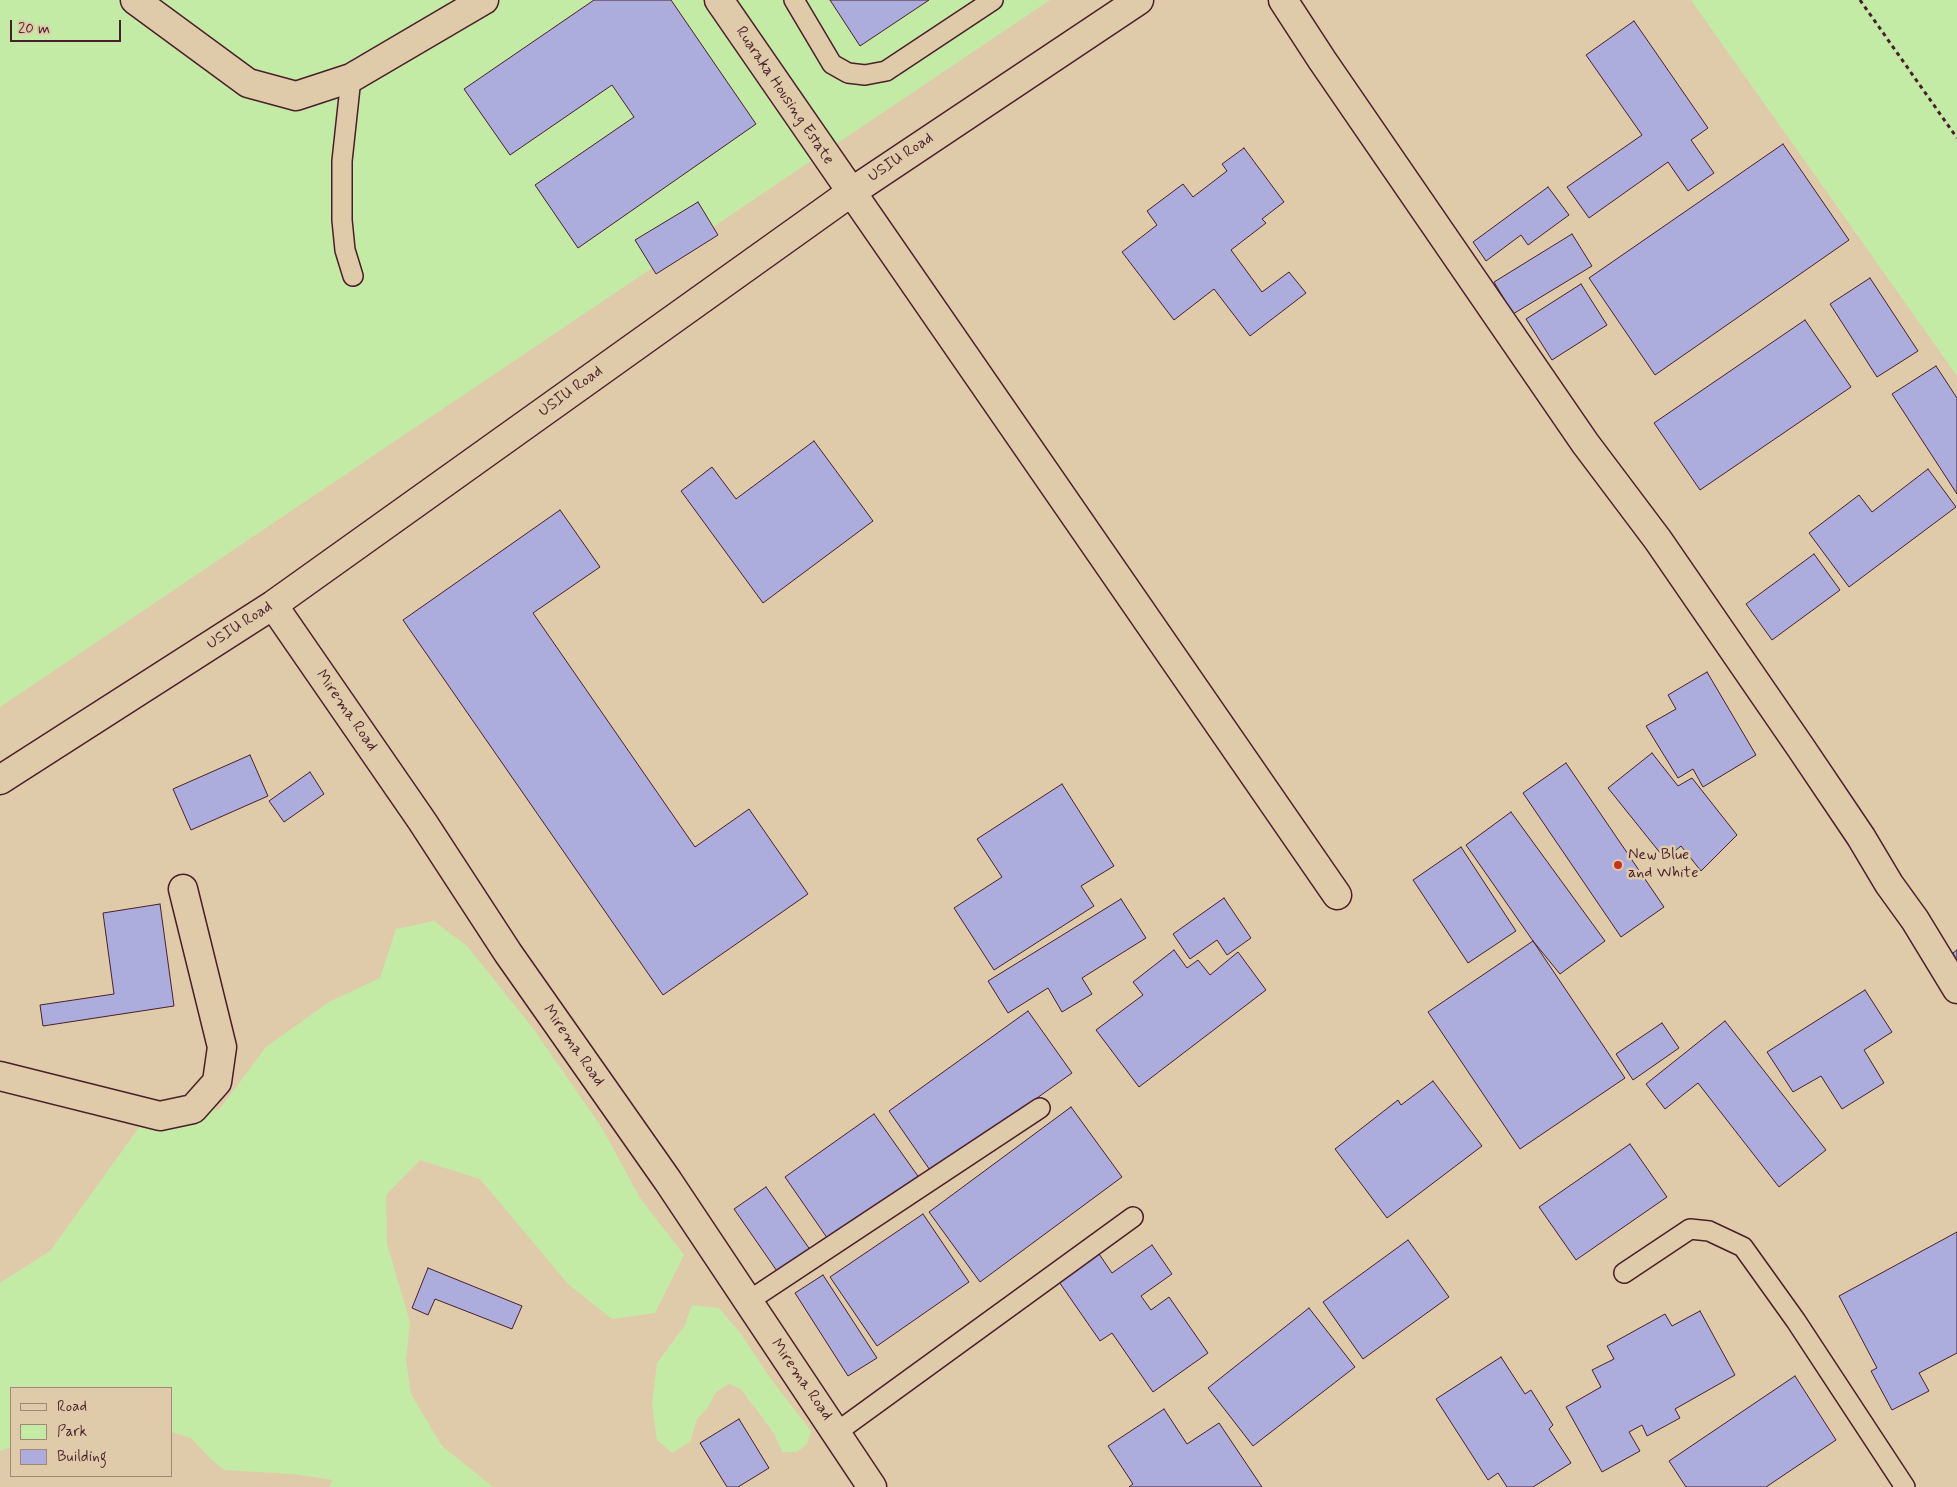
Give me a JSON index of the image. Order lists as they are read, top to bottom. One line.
{"streets":{"street":["Ruaraka Housing Estate","USIU Road","Mirema Road"]},"crossings":[["Ruaraka Housing Estate","USIU Road"],["USIU Road","Mirema Road"]],"places":["New Blue and White"],"legend":["Road","Park","Building"],"scale_bar":"20 m"}
